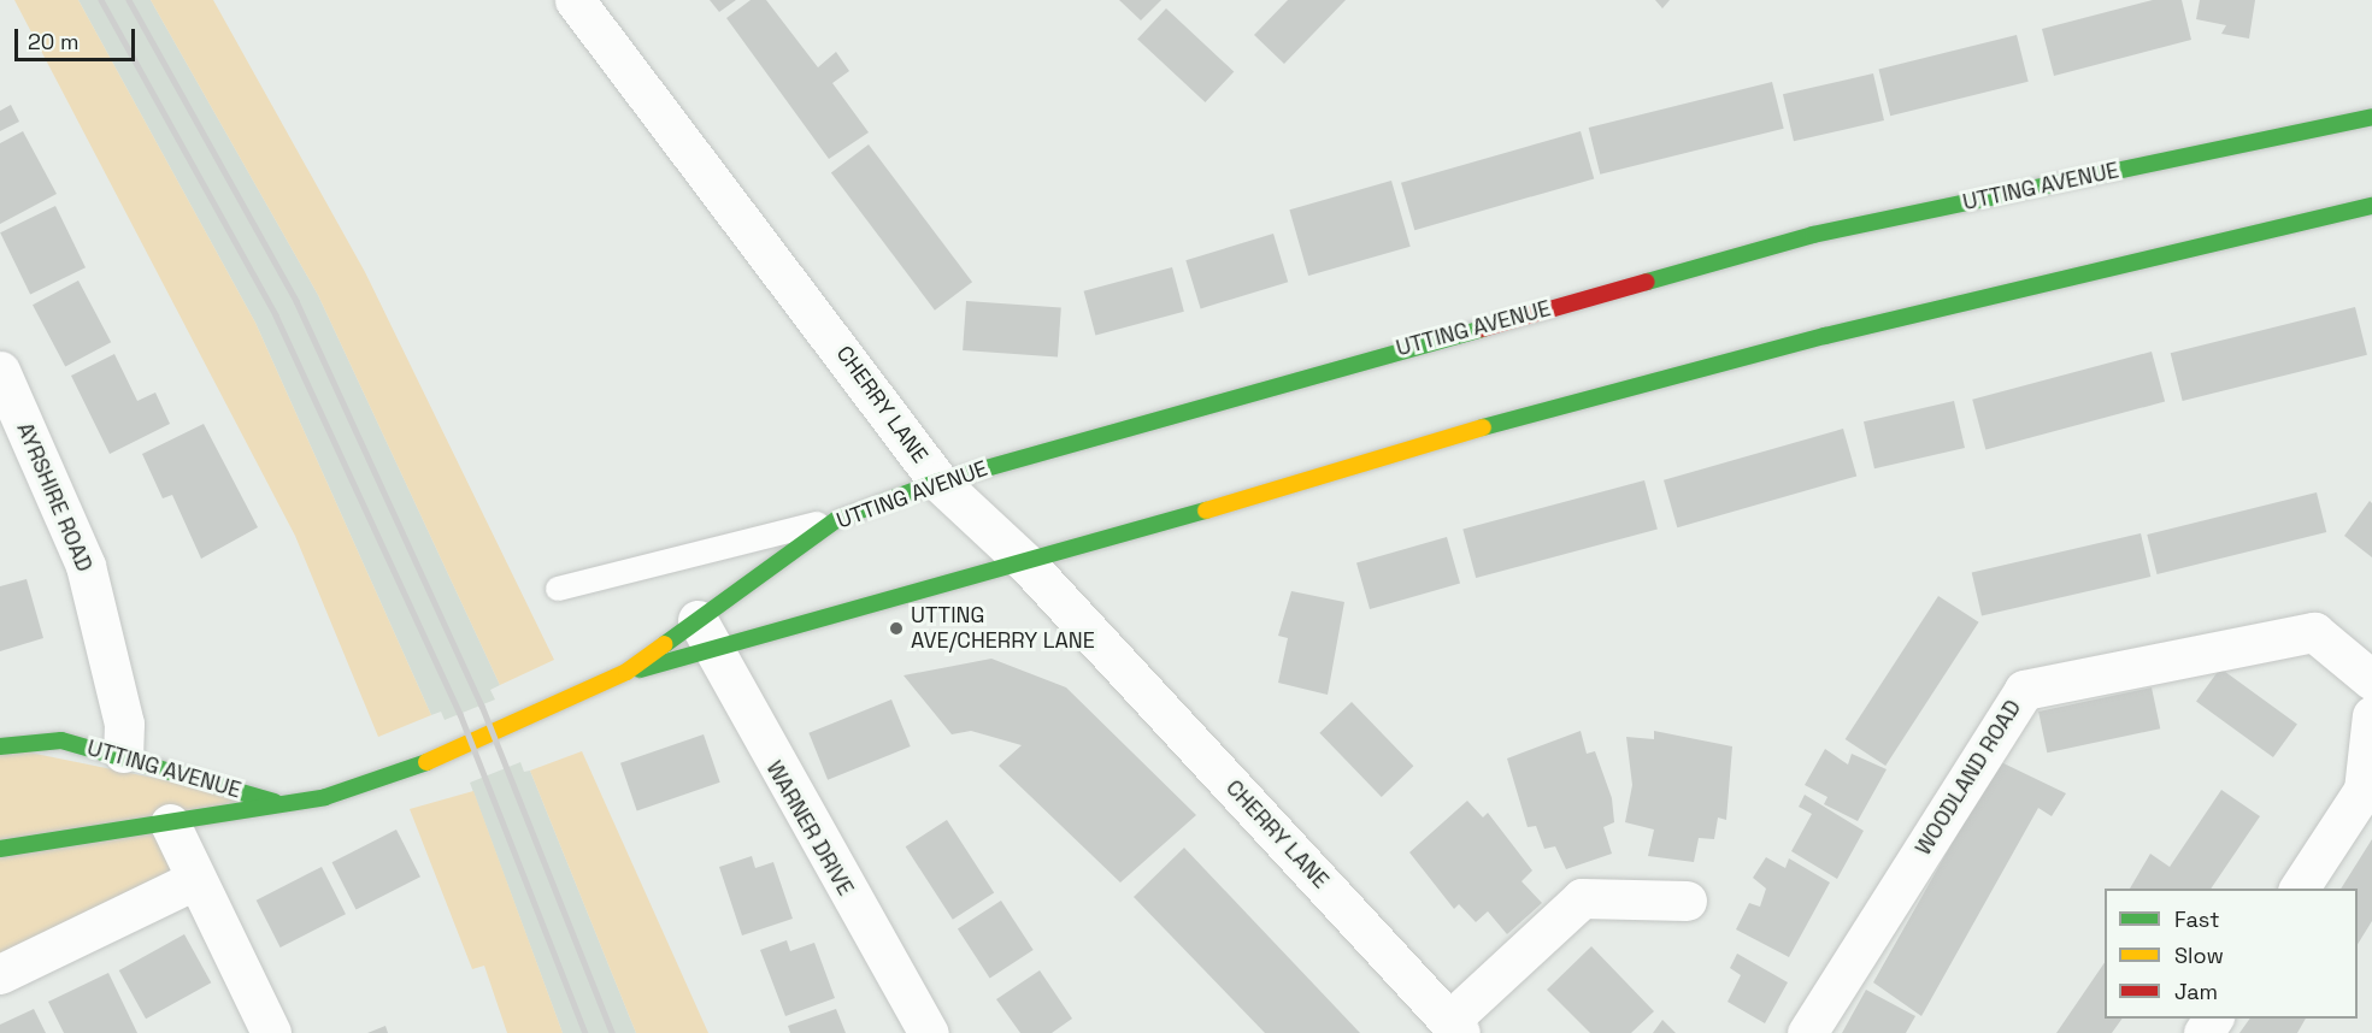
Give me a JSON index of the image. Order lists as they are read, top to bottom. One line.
{"streets":{"street":["UTTING AVENUE","CHERRY LANE","AYRSHIRE ROAD","WOODLAND ROAD","WARNER DRIVE"]},"crossings":[["UTTING AVENUE","CHERRY LANE"],["UTTING AVENUE","AYRSHIRE ROAD"],["UTTING AVENUE","WARNER DRIVE"]],"places":["UTTING AVE/CHERRY LANE"],"legend":["Fast","Slow","Jam"],"scale_bar":"20 m"}
